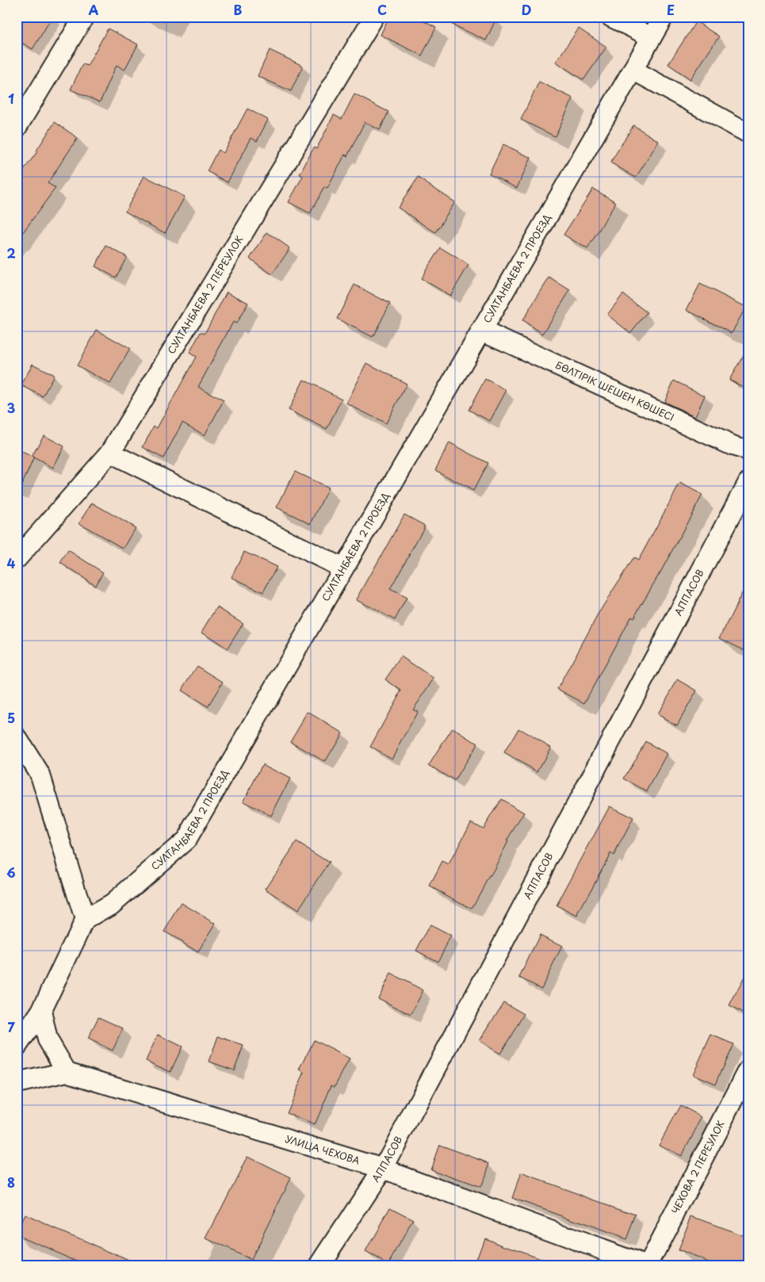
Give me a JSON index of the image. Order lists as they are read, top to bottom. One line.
{"streets":{"street":["СУЛТАНБАЕВА 2 ПРОЕЗД","СУЛТАНБАЕВА 2 ПЕРЕУЛОК","БӨЛТІРІК ШЕШЕН КӨШЕСІ","АППАСОВ","УЛИЦА ЧЕХОВА","ЧЕХОВА 2 ПЕРЕУЛОК"]},"crossings":[["СУЛТАНБАЕВА 2 ПРОЕЗД","БӨЛТІРІК ШЕШЕН КӨШЕСІ"],["АППАСОВ","УЛИЦА ЧЕХОВА"]],"grid":{"columns":["A","B","C","D","E"],"rows":["1","2","3","4","5","6","7","8"]}}
